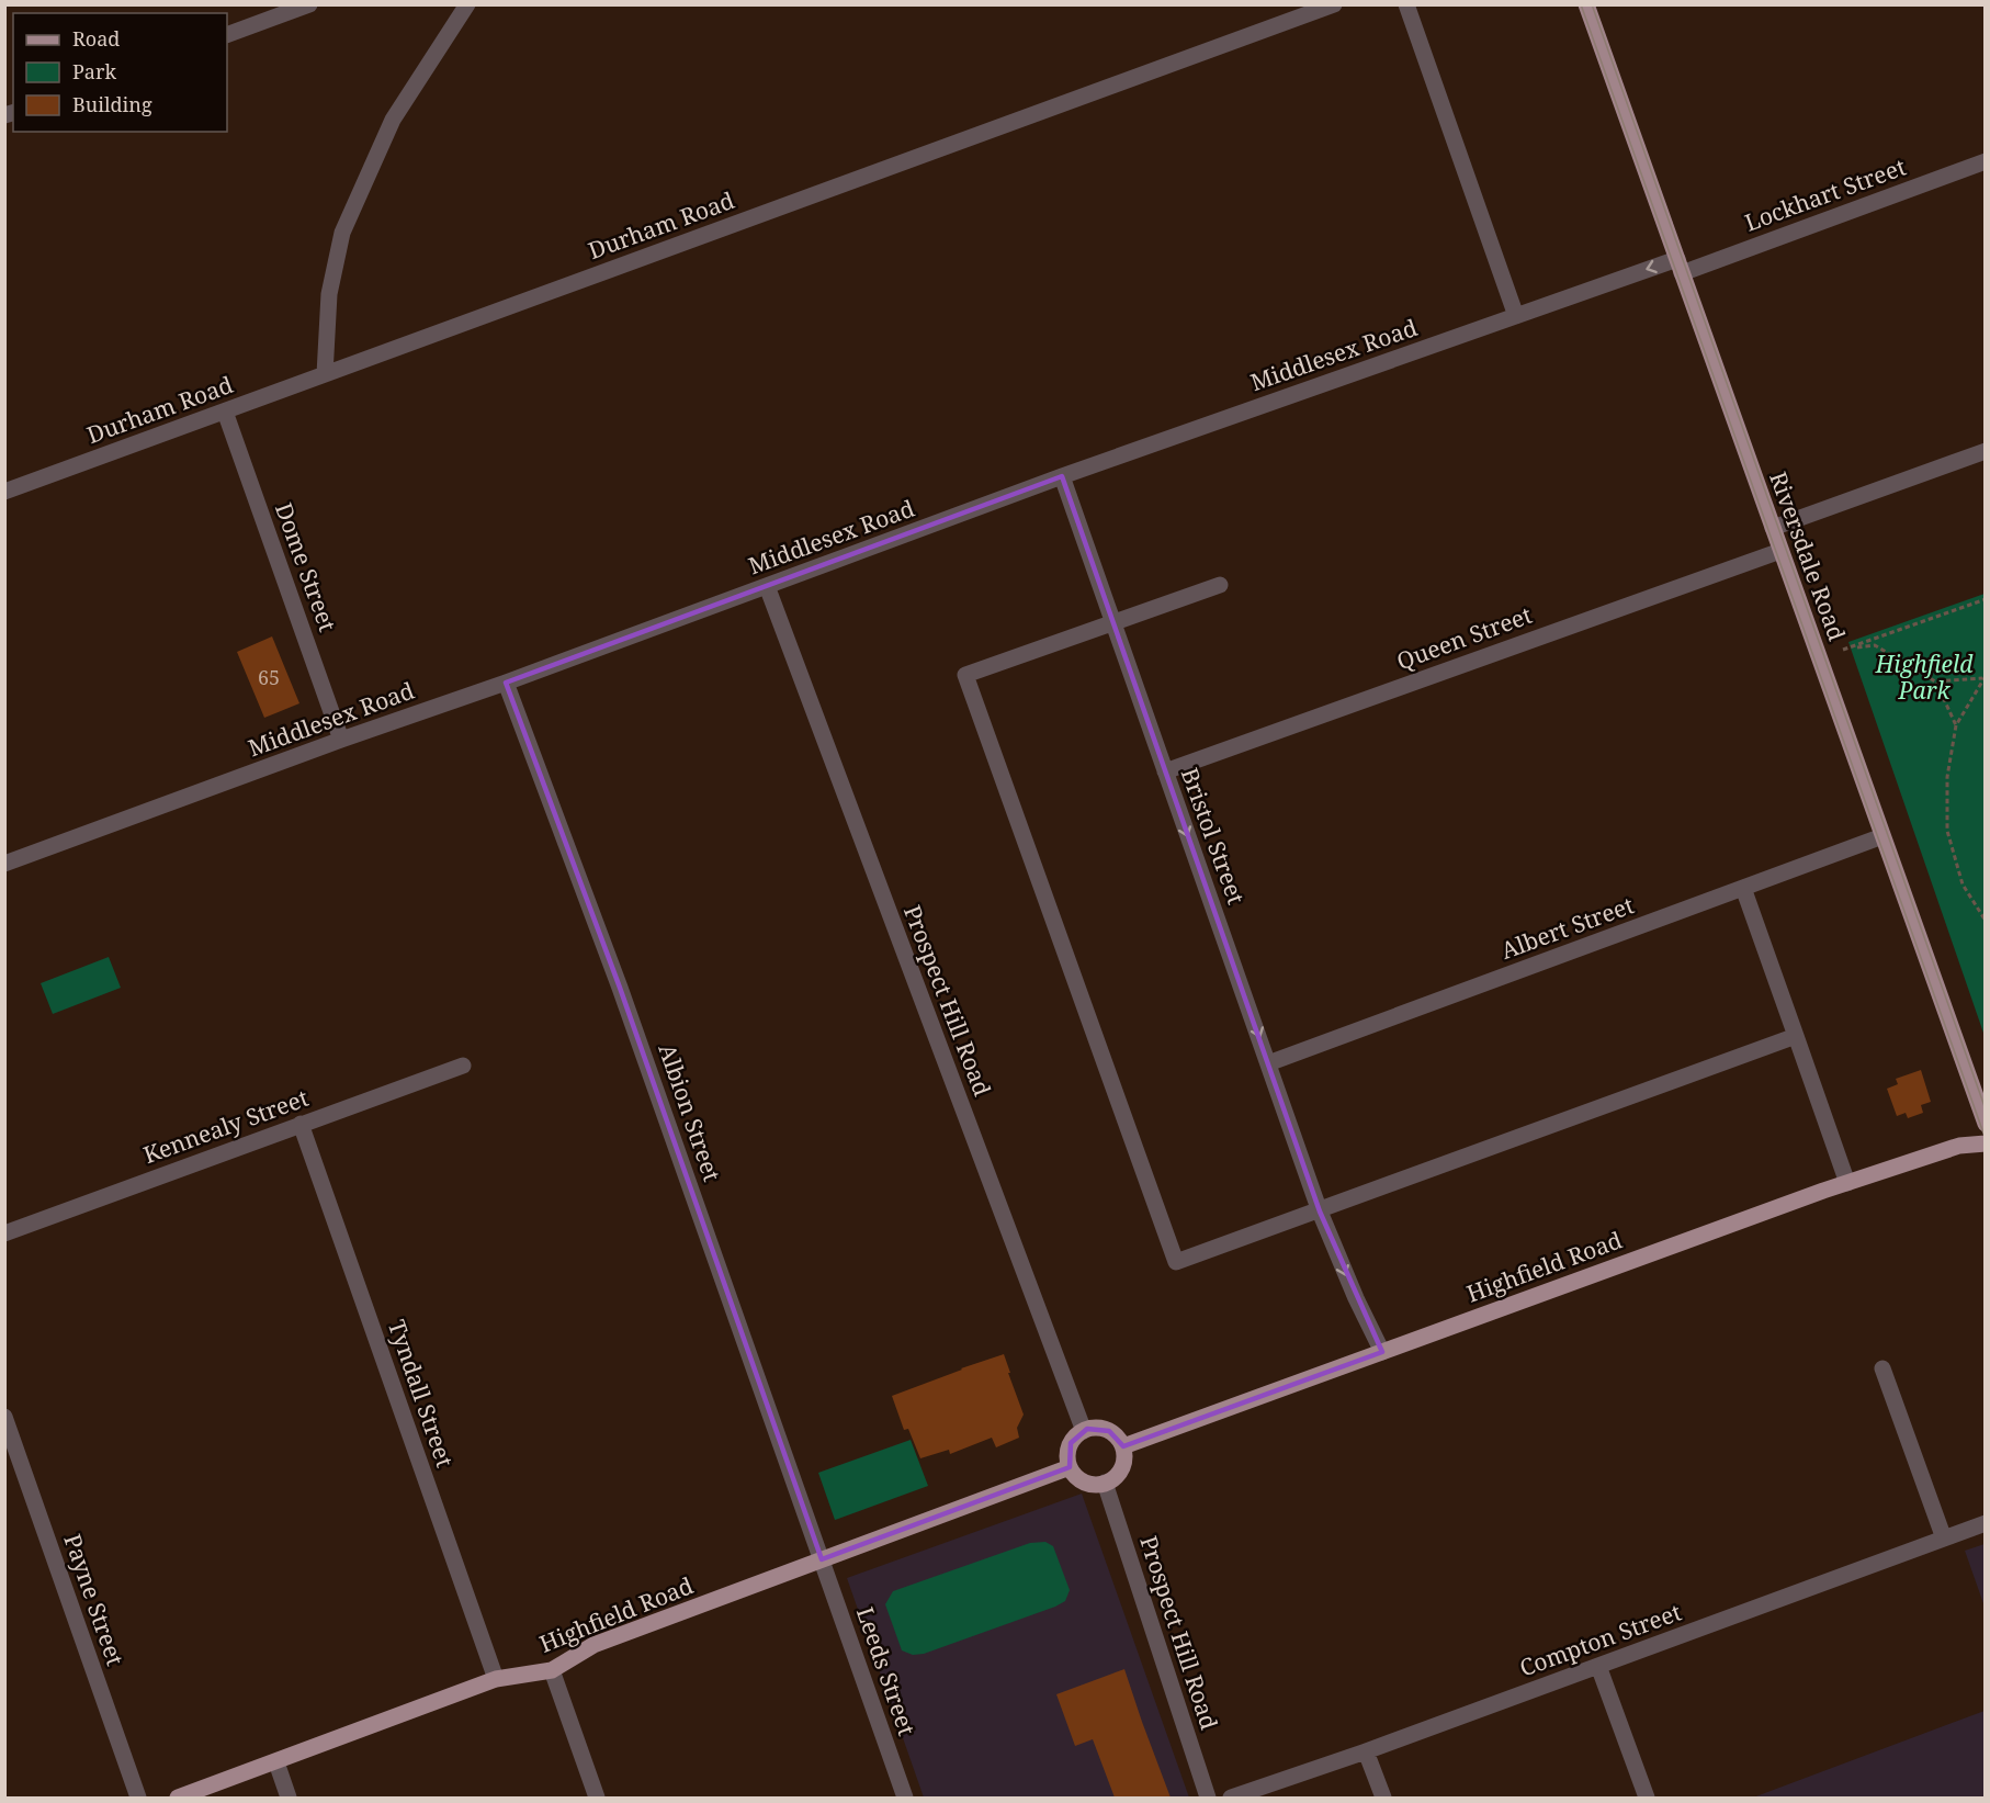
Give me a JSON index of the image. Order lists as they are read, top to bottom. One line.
{"streets":{"main road":["Riversdale Road","Highfield Road"],"street":["Lockhart Street","Durham Road","Middlesex Road","Dome Street","Queen Street","Bristol Street","Albert Street","Prospect Hill Road","Albion Street","Kennealy Street","Tyndall Street","Payne Street","Compton Street","Leeds Street"]},"crossings":[["Lockhart Street","Middlesex Road"],["Lockhart Street","Riversdale Road"],["Durham Road","Dome Street"],["Middlesex Road","Riversdale Road"],["Middlesex Road","Dome Street"],["Middlesex Road","Bristol Street"],["Middlesex Road","Prospect Hill Road"],["Middlesex Road","Albion Street"],["Riversdale Road","Queen Street"],["Riversdale Road","Albert Street"],["Queen Street","Bristol Street"],["Bristol Street","Albert Street"],["Bristol Street","Highfield Road"],["Prospect Hill Road","Highfield Road"],["Albion Street","Highfield Road"],["Albion Street","Leeds Street"],["Kennealy Street","Tyndall Street"],["Highfield Road","Tyndall Street"],["Highfield Road","Leeds Street"]],"one_way":["Bristol Street"],"parks":["Highfield Park"],"house_numbers":["65"],"legend":["Road","Park","Building"]}
